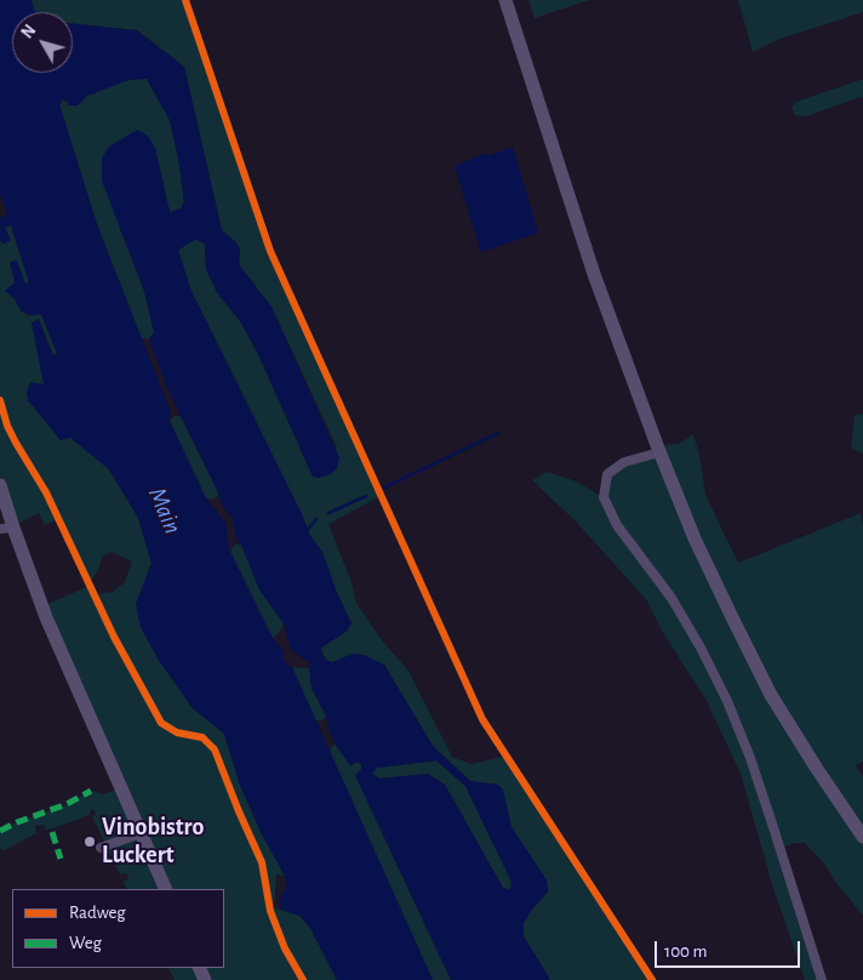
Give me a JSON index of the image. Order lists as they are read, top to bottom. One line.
{"water":["Main"],"places":["Vinobistro Luckert"],"legend":["Radweg","Weg"],"scale_bar":"100 m","north":"top left"}
